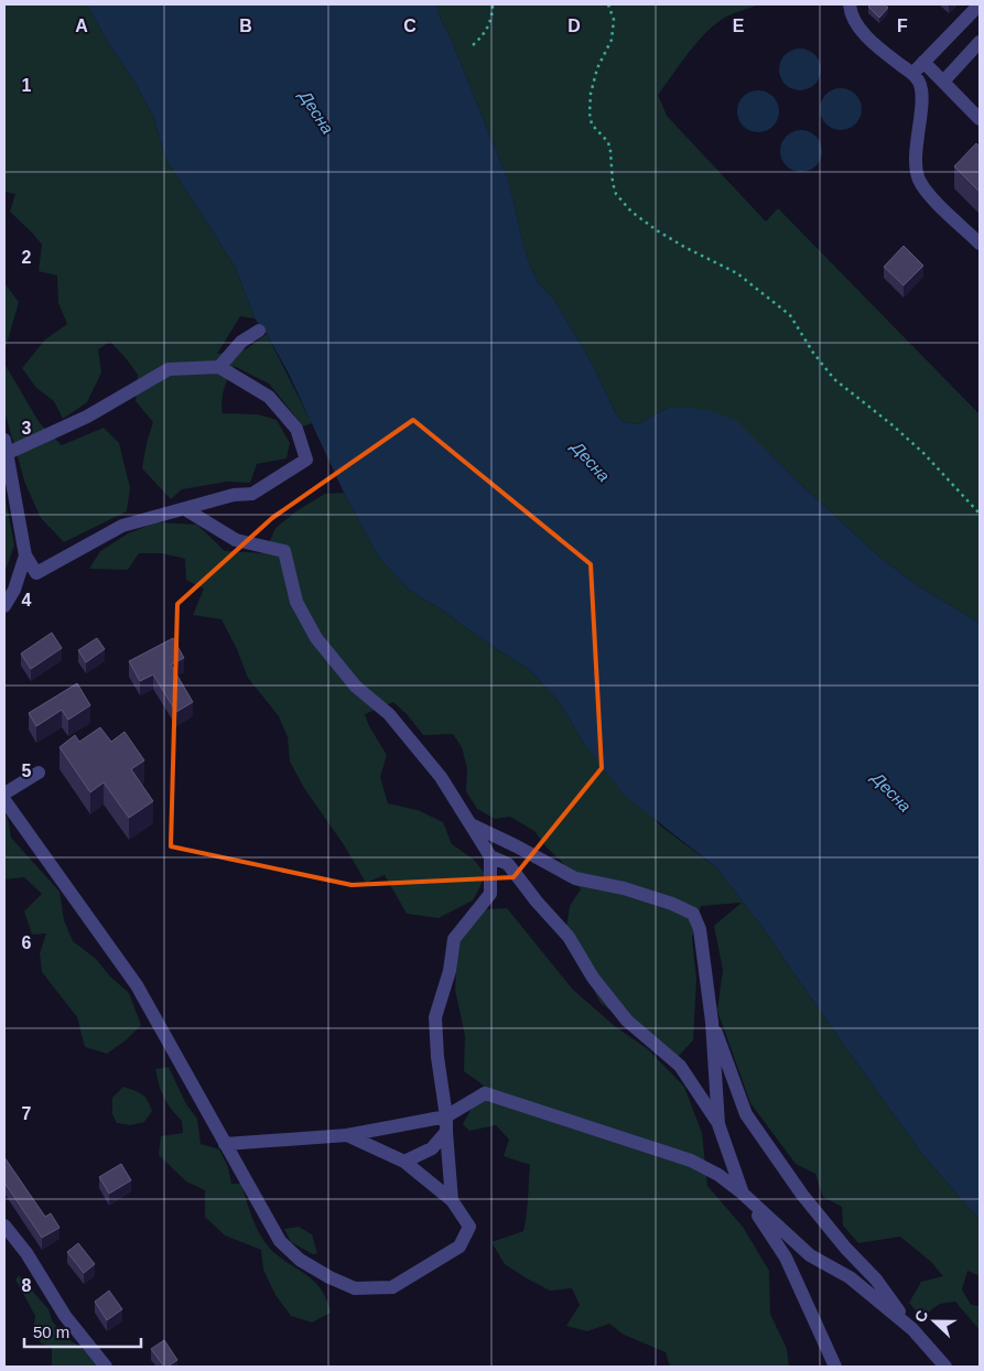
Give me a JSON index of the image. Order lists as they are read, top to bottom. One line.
{"water":["Десна"],"scale_bar":"50 m","north":"left","grid":{"columns":["A","B","C","D","E","F"],"rows":["1","2","3","4","5","6","7","8"]}}
